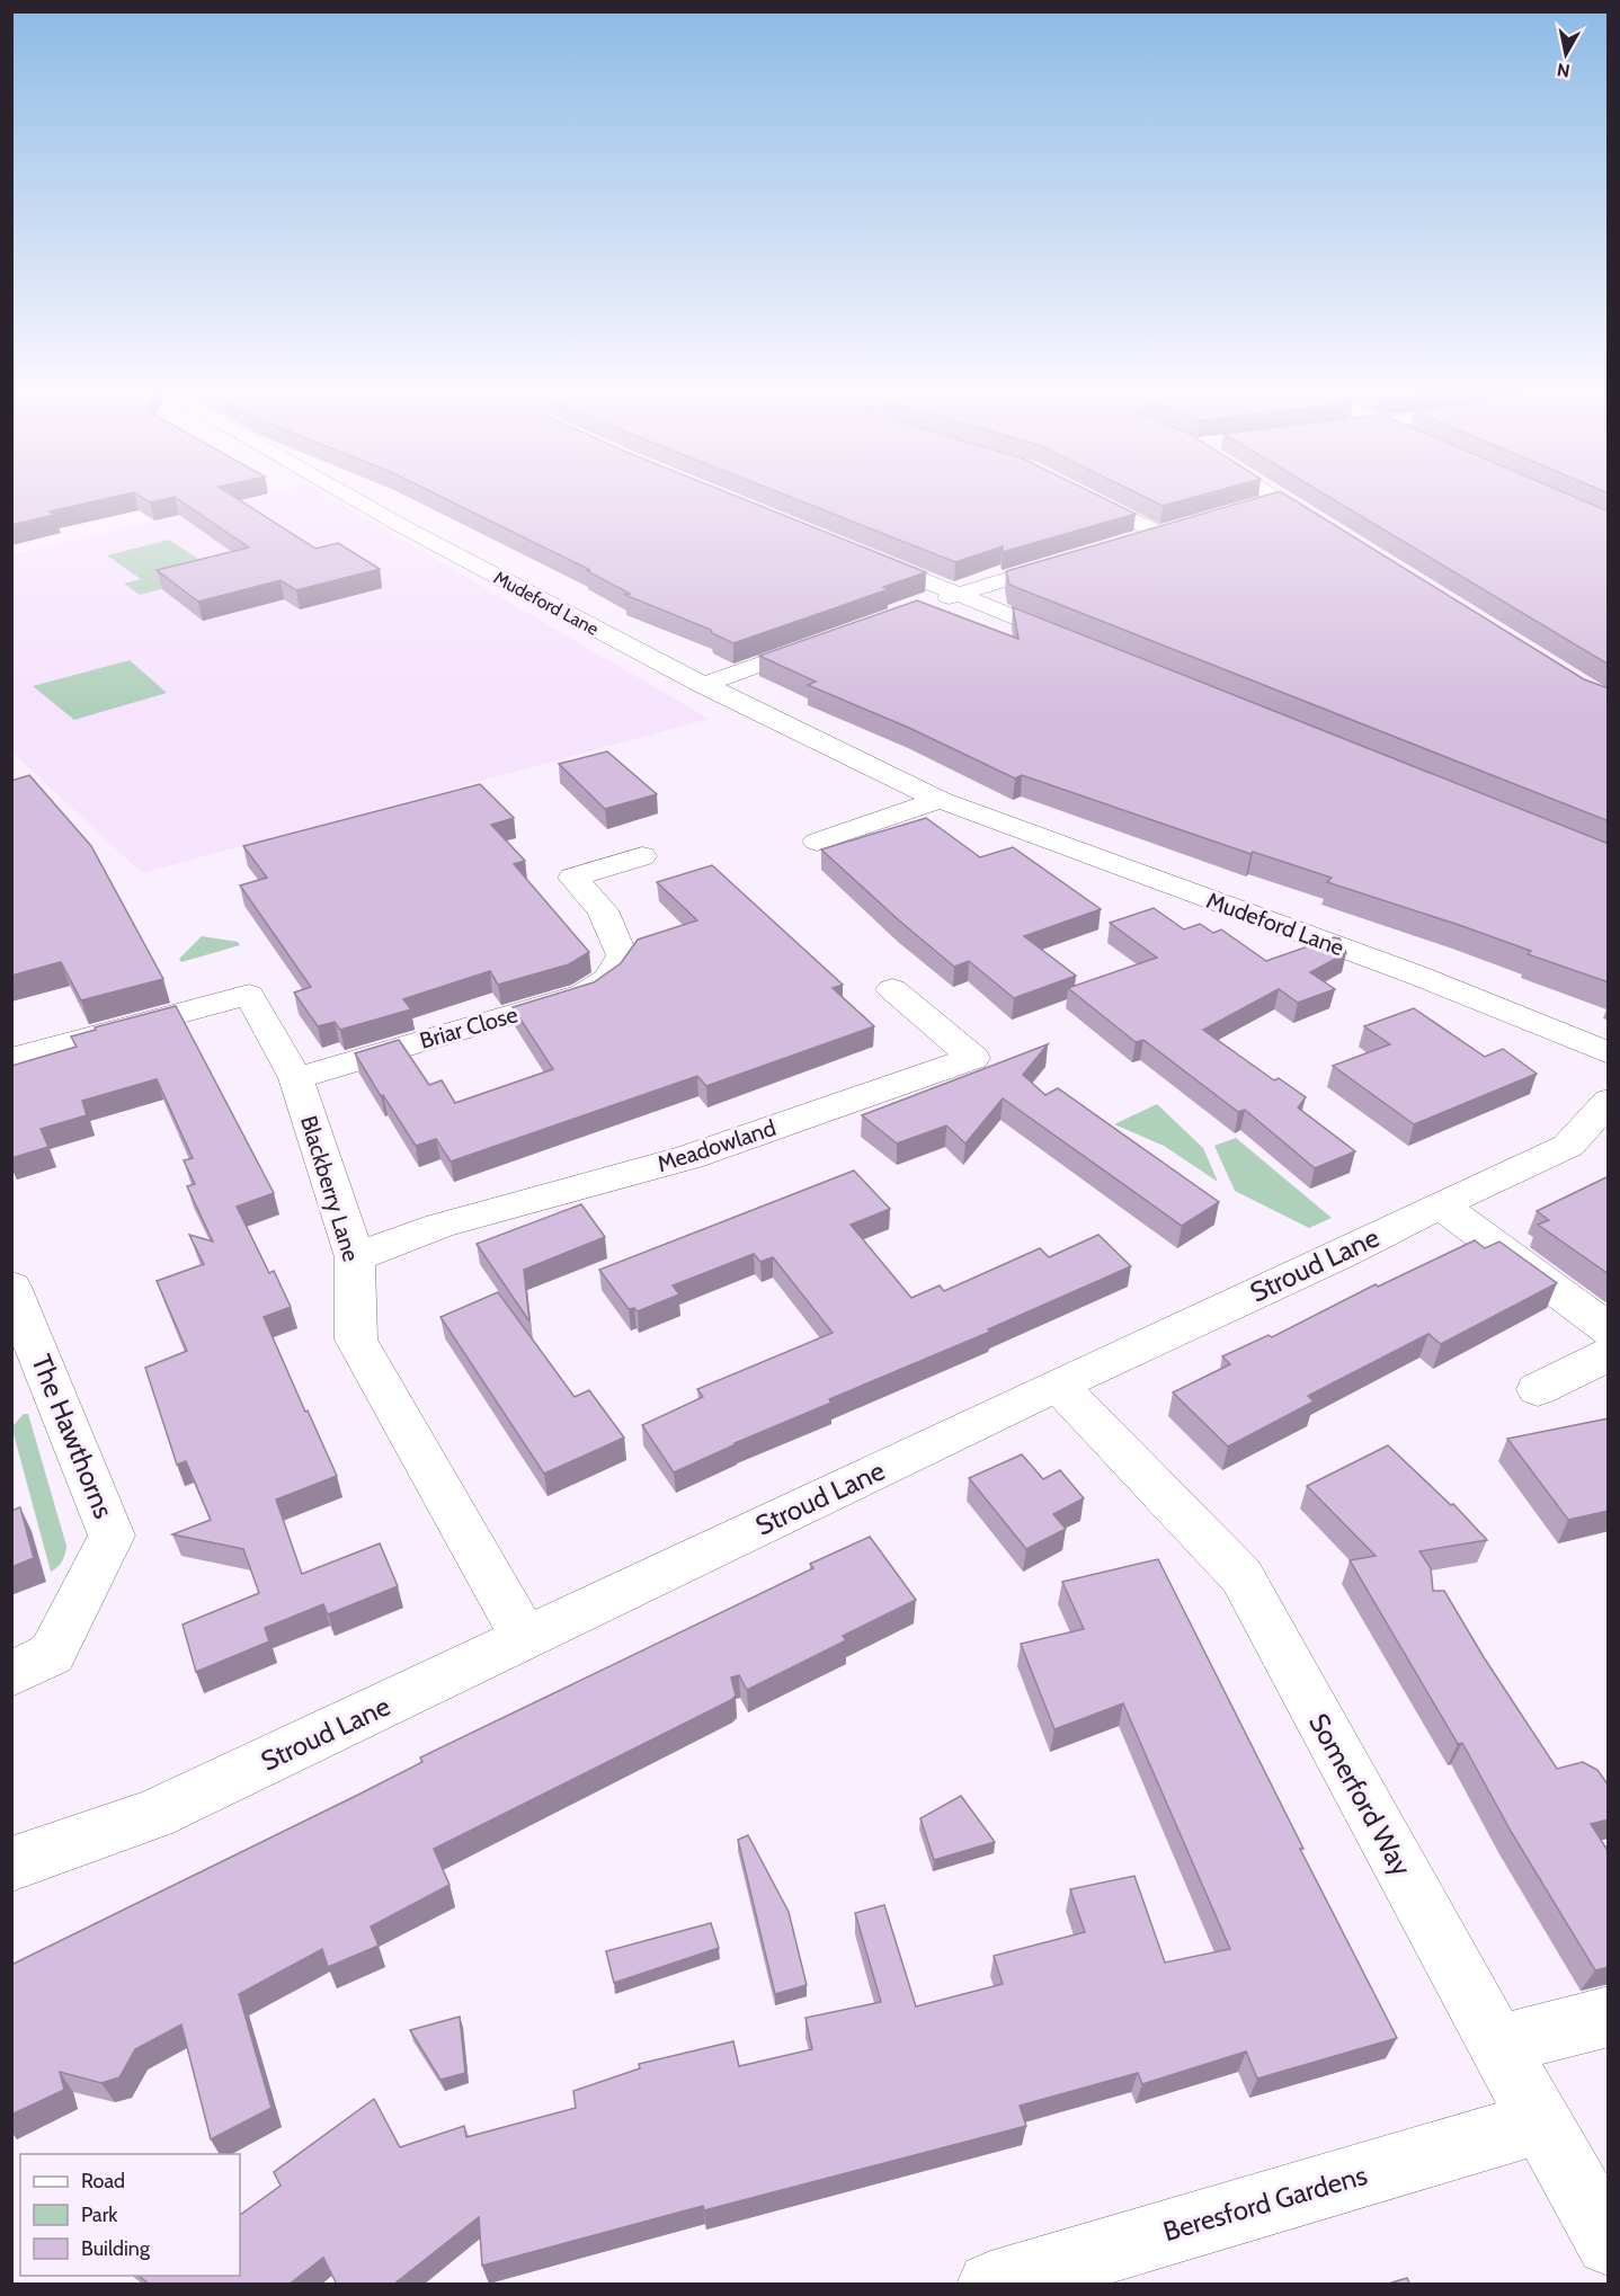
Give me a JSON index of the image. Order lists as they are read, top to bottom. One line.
{"streets":{"street":["Mudeford Lane","Briar Close","Meadowland","Blackberry Lane","Stroud Lane","The Hawthorns","Somerford Way","Beresford Gardens"]},"crossings":[["Briar Close","Blackberry Lane"],["Meadowland","Blackberry Lane"],["Blackberry Lane","Stroud Lane"],["Stroud Lane","Somerford Way"],["Somerford Way","Beresford Gardens"]],"legend":["Road","Park","Building"],"north":"bottom"}
